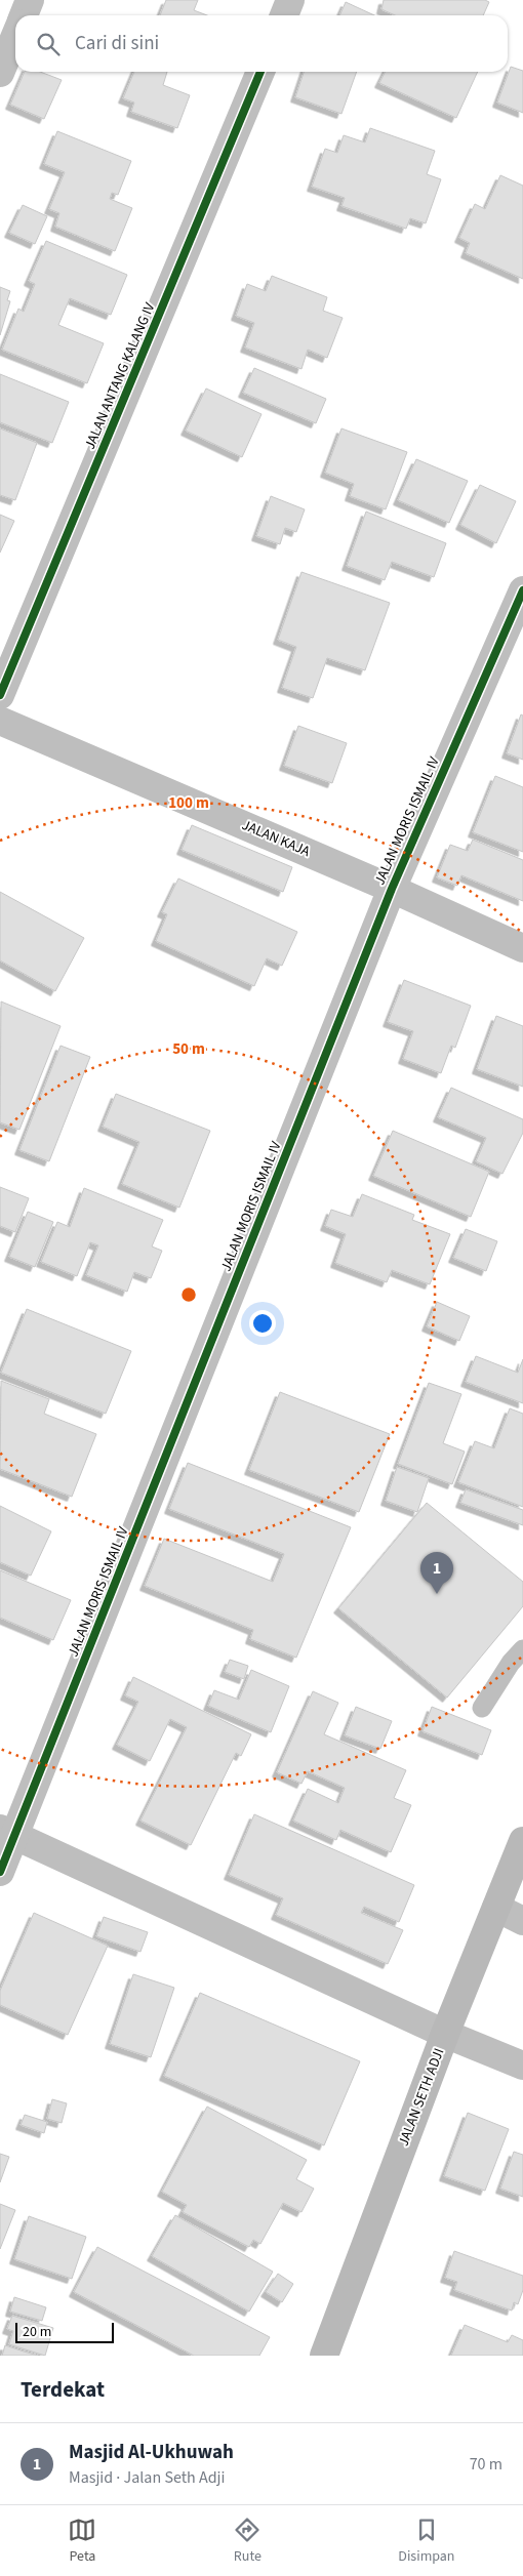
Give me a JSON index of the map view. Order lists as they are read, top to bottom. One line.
{"streets":{"street":["JALAN ANTANG KALANG IV","JALAN MORIS ISMAIL IV","JALAN KAJA","JALAN SETH ADJI"]},"crossings":[["JALAN MORIS ISMAIL IV","JALAN KAJA"]],"scale_bar":"20 m","page":{"search":"Cari di sini","pins":"1","scale":"20 m","heading":"Terdekat","list":[{"mark":"1","name":"Masjid Al-Ukhuwah","note":"Masjid · Jalan Seth Adji","value":"70 m"}],"nav":["Peta","Rute","Disimpan"]},"rings":["100 m","50 m"]}
